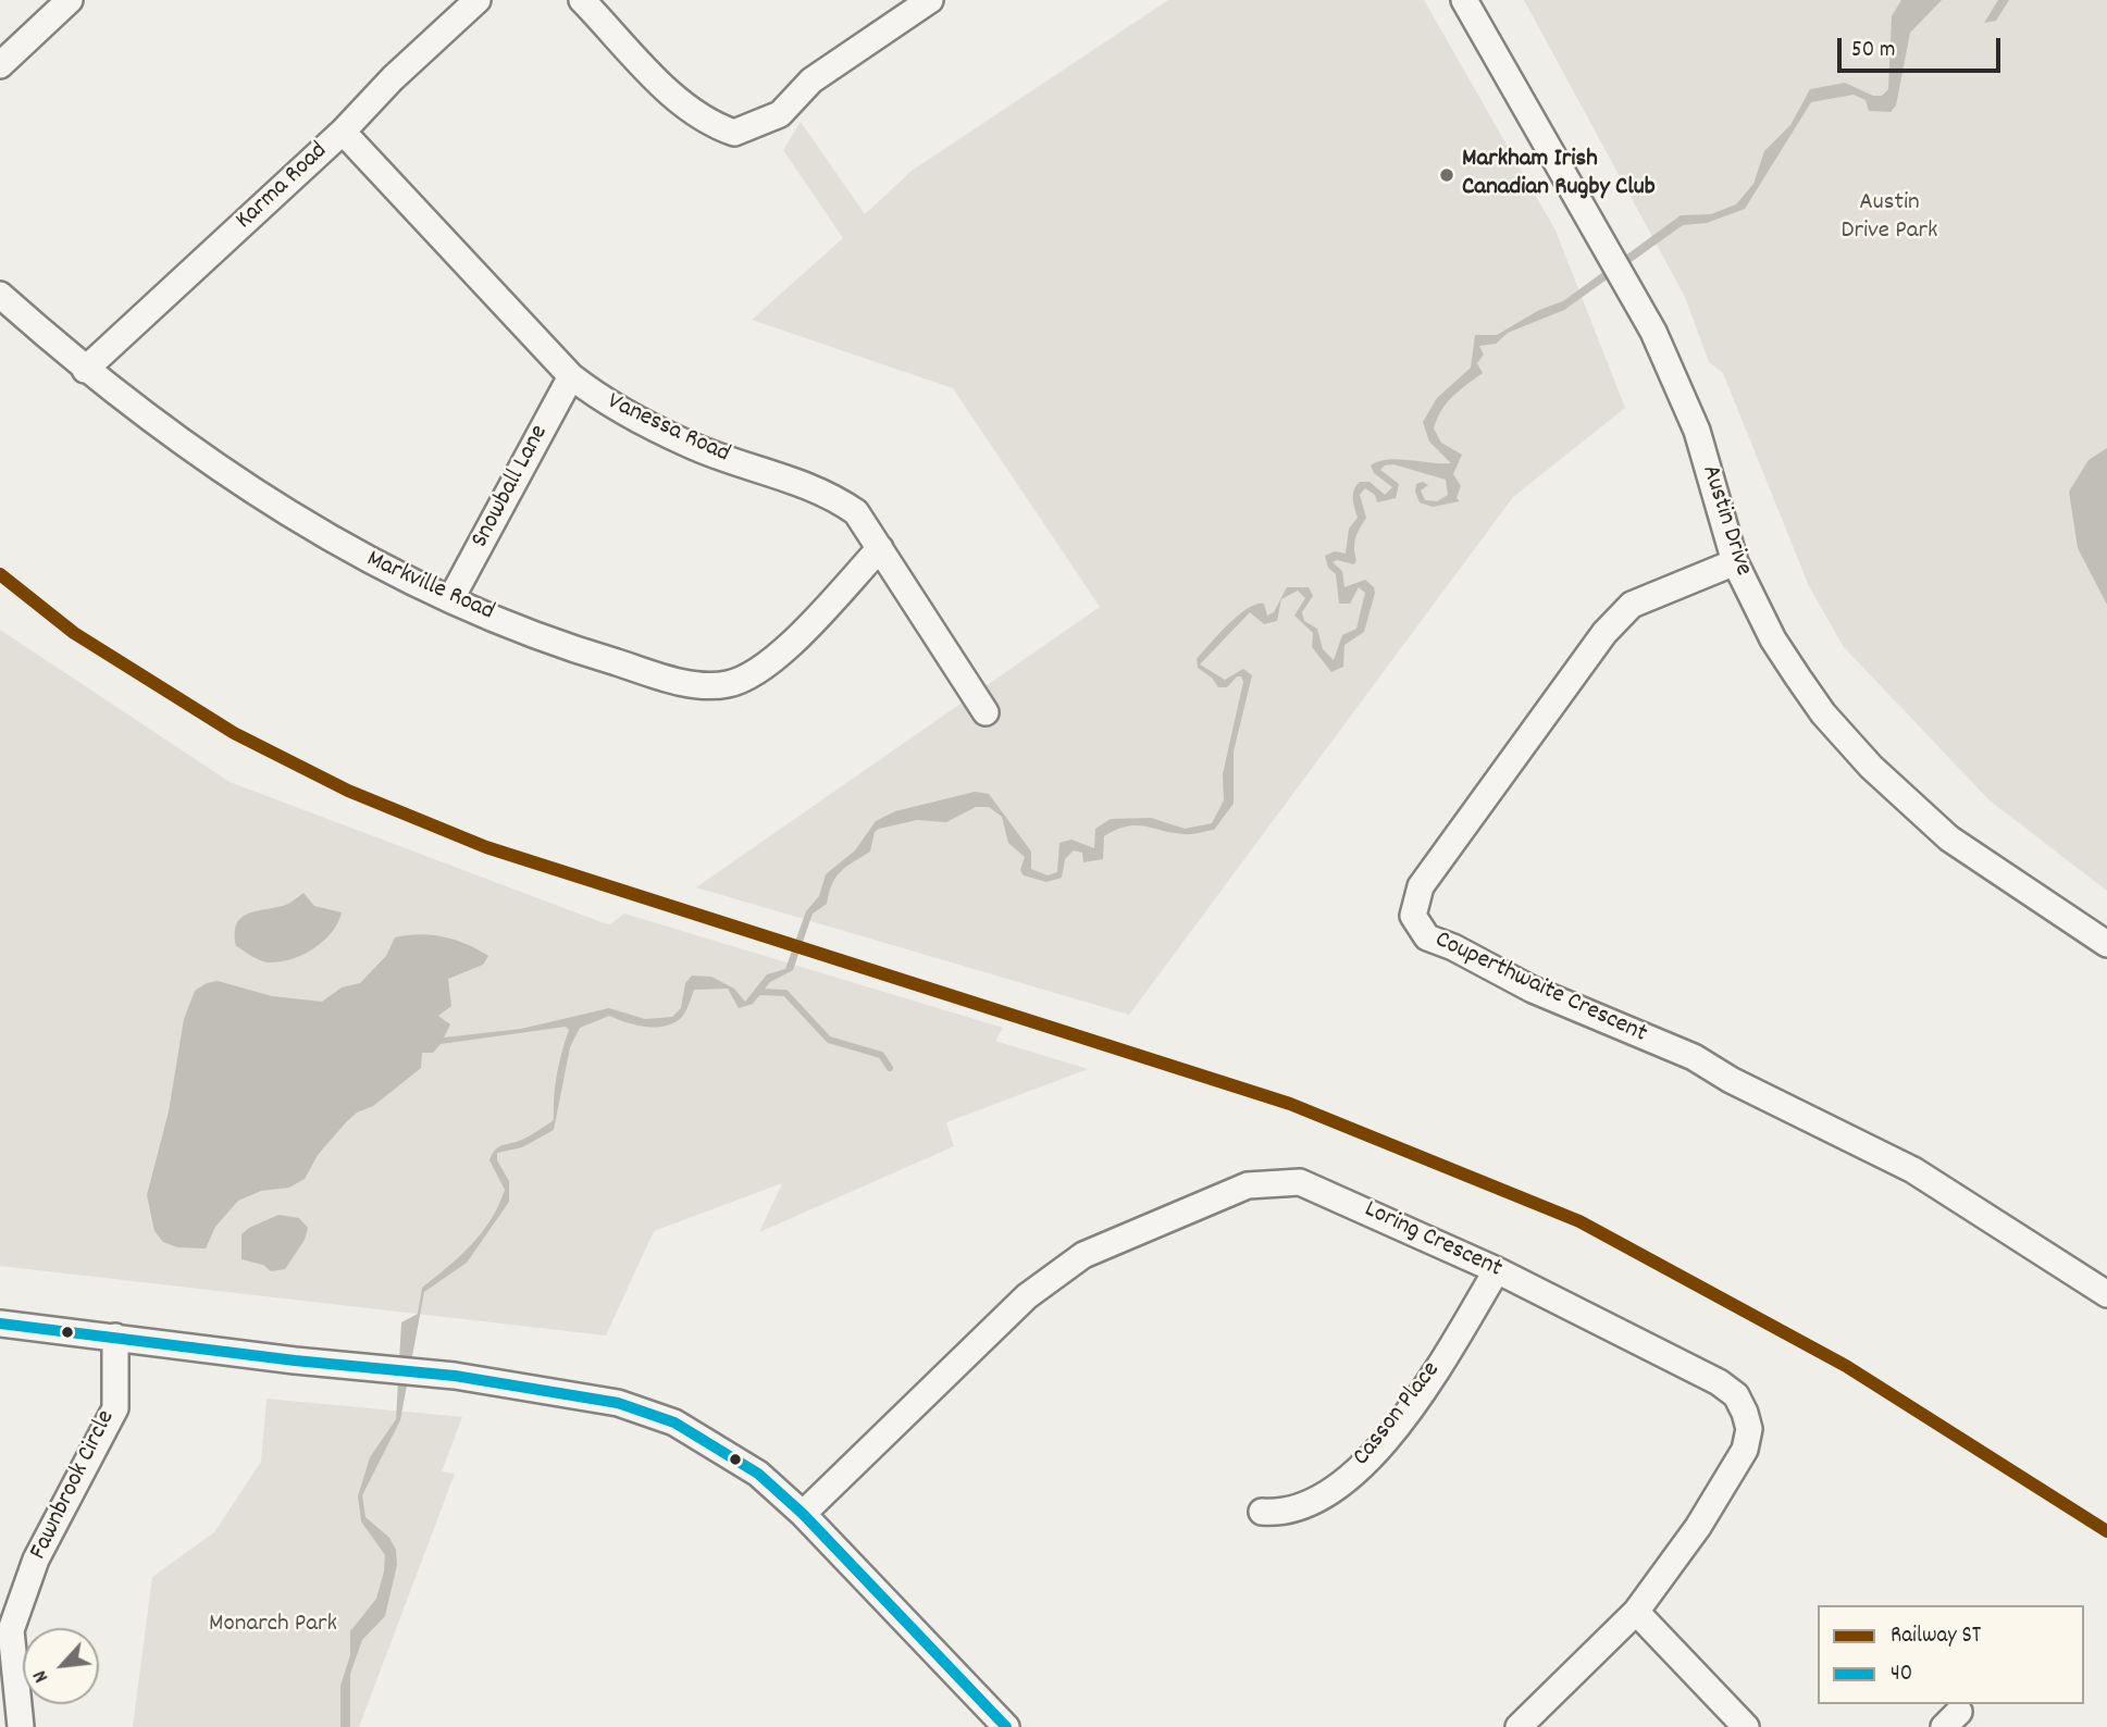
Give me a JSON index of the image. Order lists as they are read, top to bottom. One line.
{"streets":{"street":["Karma Road","Vanessa Road","Snowball Lane","Austin Drive","Markville Road","Couperthwaite Crescent","Loring Crescent","Casson Place","Fawnbrook Circle"]},"crossings":[["Karma Road","Vanessa Road"],["Karma Road","Markville Road"],["Vanessa Road","Snowball Lane"],["Vanessa Road","Markville Road"],["Snowball Lane","Markville Road"],["Austin Drive","Couperthwaite Crescent"],["Loring Crescent","Casson Place"]],"parks":["Austin Drive Park","Monarch Park"],"places":["Markham Irish Canadian Rugby Club"],"lines":["rail line ST","transit line 40"],"legend":["Railway ST","40"],"scale_bar":"50 m","north":"bottom left"}
